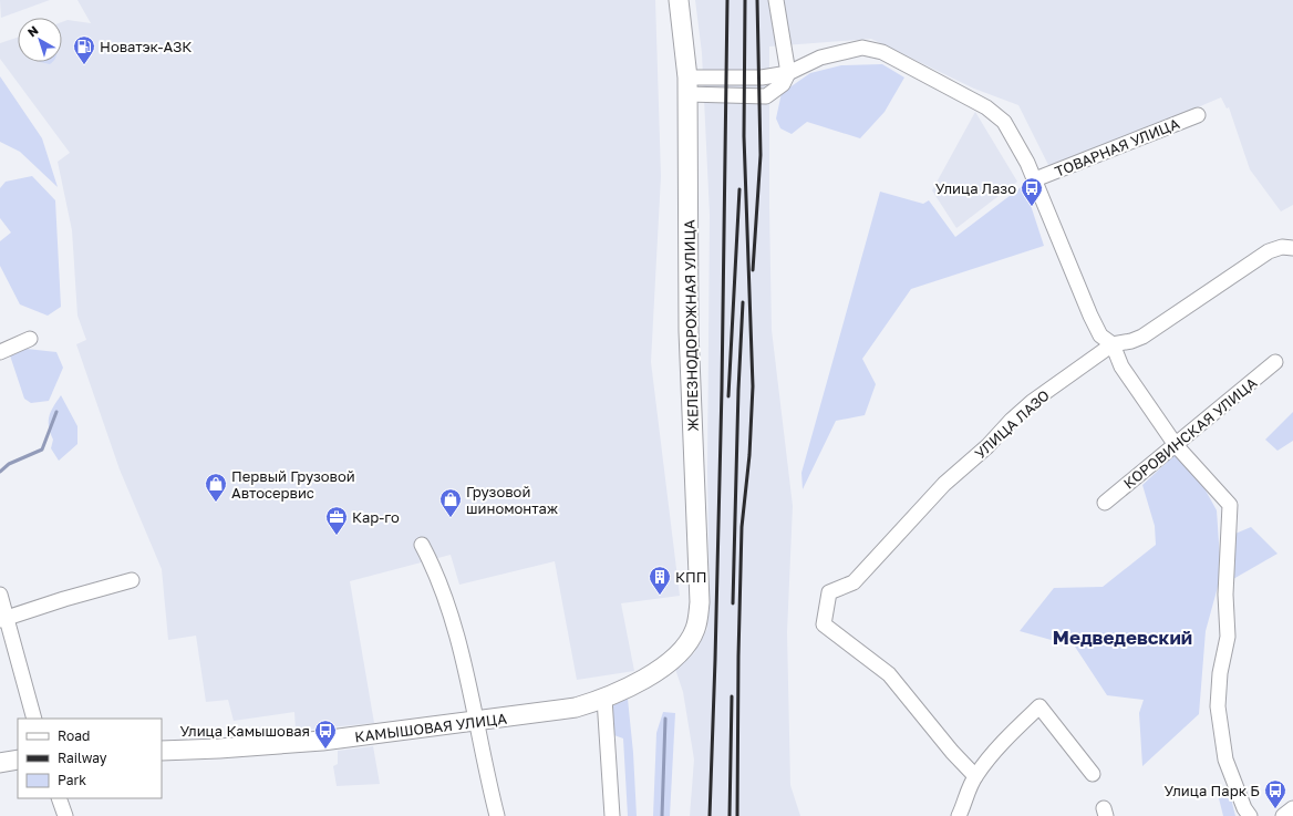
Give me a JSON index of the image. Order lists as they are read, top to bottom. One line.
{"streets":{"main road":["ЖЕЛЕЗНОДОРОЖНАЯ УЛИЦА","КАМЫШОВАЯ УЛИЦА"],"street":["ТОВАРНАЯ УЛИЦА","УЛИЦА ЛАЗО","КОРОВИНСКАЯ УЛИЦА"]},"crossings":[["ЖЕЛЕЗНОДОРОЖНАЯ УЛИЦА","КАМЫШОВАЯ УЛИЦА"]],"districts":["Медведевский"],"places":{"fuel station":["Новатэк-АЗК"],"bus stop":["Улица Лазо","Улица Камышовая","Улица Парк Б"],"shop":["Первый Грузовой Автосервис","Грузовой шиномонтаж"],"office":["Кар-го"],"building":["КПП"]},"legend":["Road","Railway","Park"],"north":"top left"}
